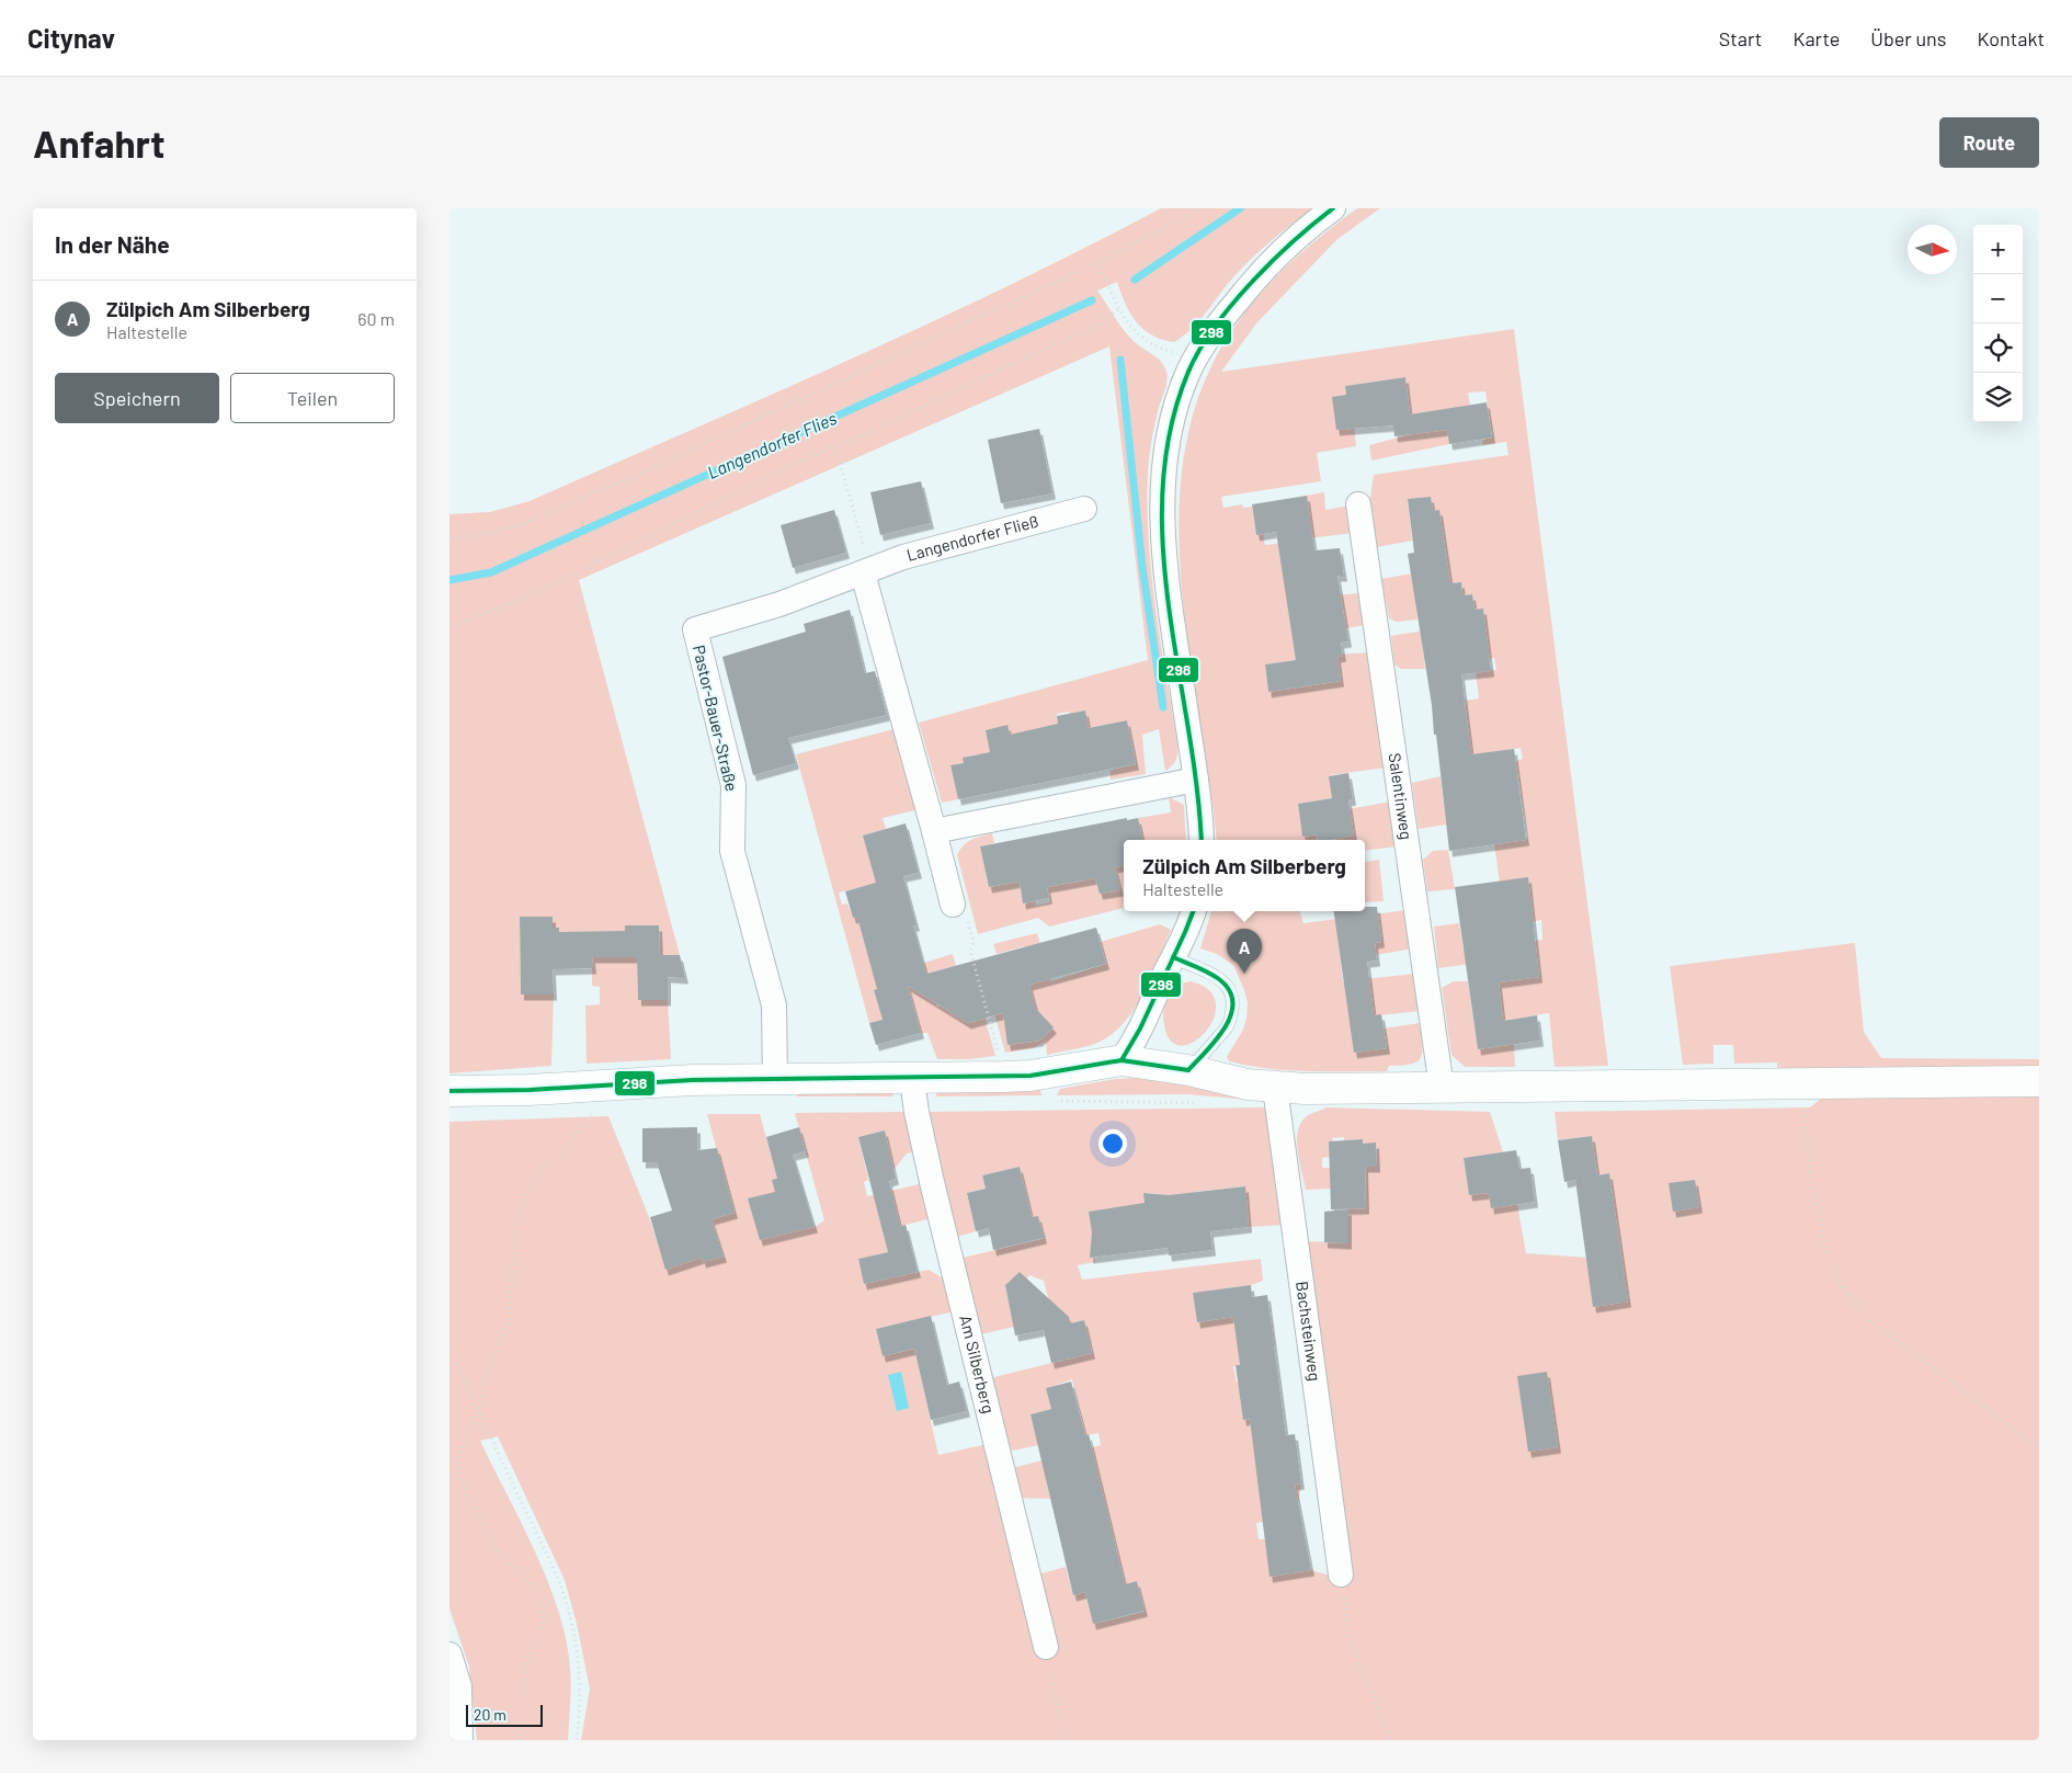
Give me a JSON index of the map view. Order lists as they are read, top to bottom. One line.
{"streets":{"street":["Langendorfer Fließ","Pastor-Bauer-Straße","Salentinweg","Bachsteinweg","Am Silberberg"]},"crossings":[["Langendorfer Fließ","Pastor-Bauer-Straße"]],"water":["Langendorfer Flies"],"lines":["transit line 298"],"scale_bar":"20 m","north":"right","page":{"header":"Citynav","nav":["Start","Karte","Über uns","Kontakt"],"buttons":["Route",["Speichern","Teilen"]],"title":"Anfahrt","heading":"In der Nähe","map_buttons":["+","−"],"list":[{"mark":"A","name":"Zülpich Am Silberberg","note":"Haltestelle","value":"60 m"}],"popup":["Zülpich Am Silberberg","Haltestelle"],"pins":"A","scale":"20 m"}}
